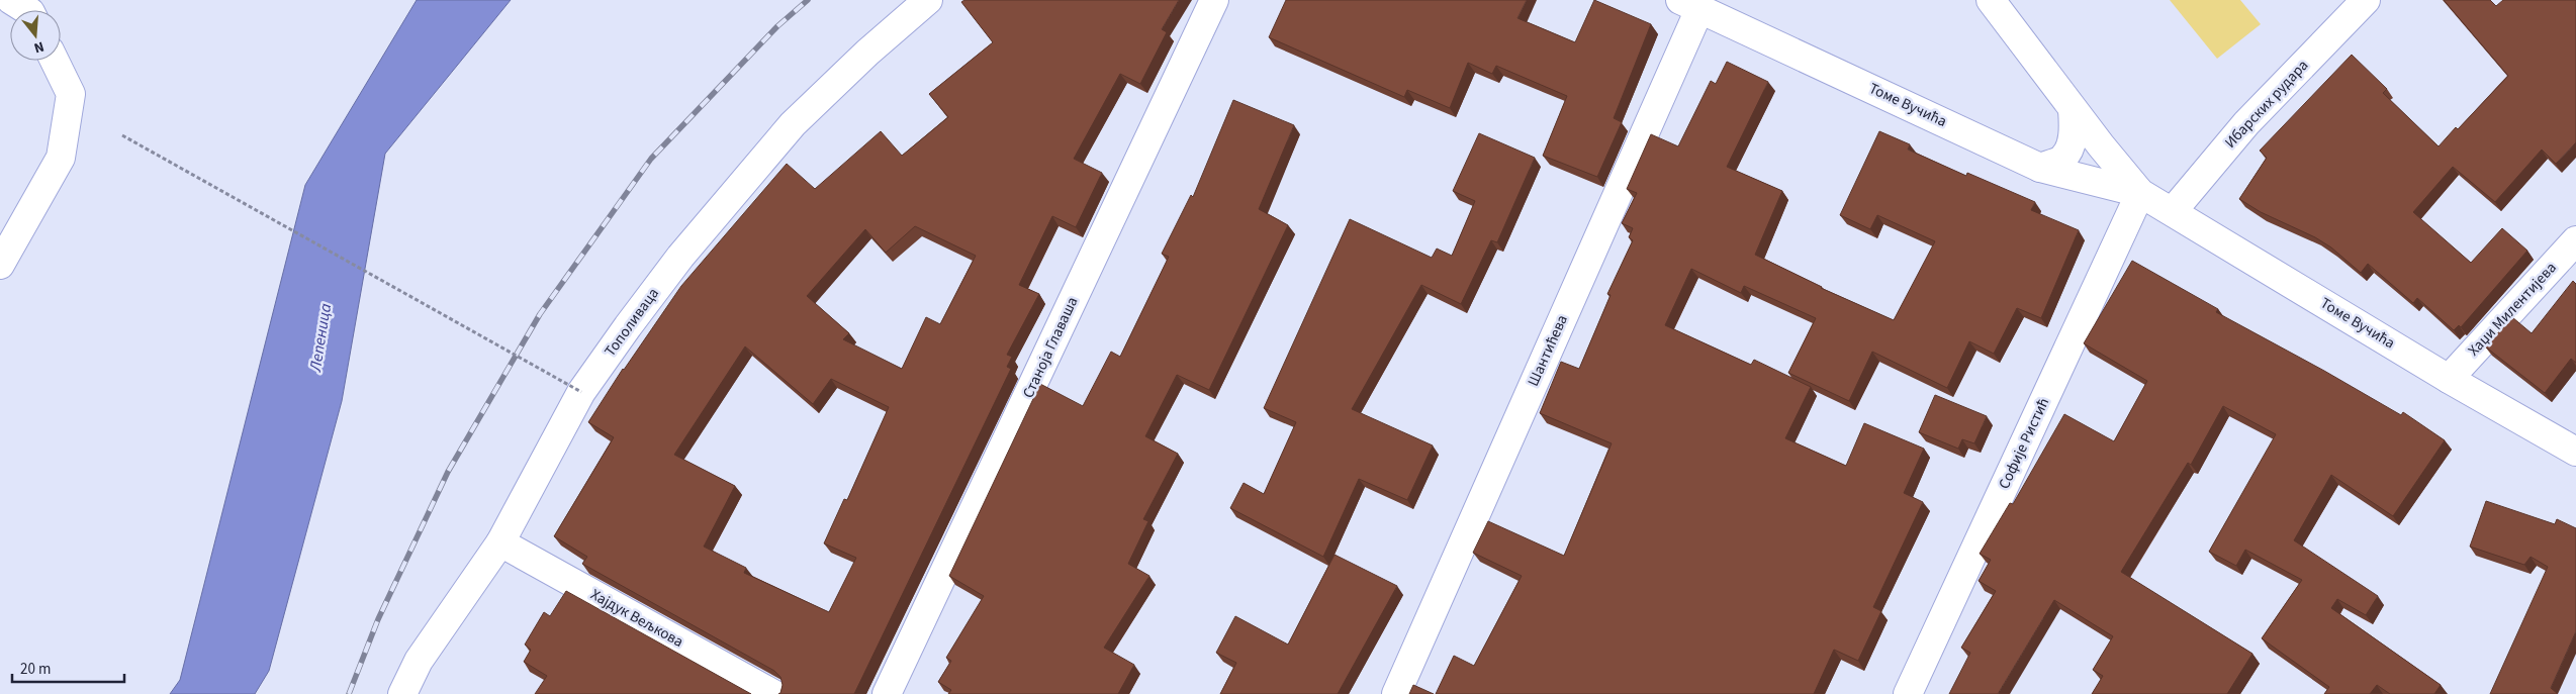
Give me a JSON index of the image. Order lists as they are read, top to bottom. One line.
{"streets":{"street":["Ибарских рудара","Томе Вучића","Хаџи Милентијева","Тополиваца","Станоја Главаша","Шантићева","Софије Ристић","Хајдук Вељкова"]},"crossings":[["Ибарских рудара","Томе Вучића"],["Томе Вучића","Хаџи Милентијева"],["Томе Вучића","Шантићева"],["Томе Вучића","Софије Ристић"],["Тополиваца","Хајдук Вељкова"]],"water":["Лепеница"],"scale_bar":"20 m","north":"bottom"}
